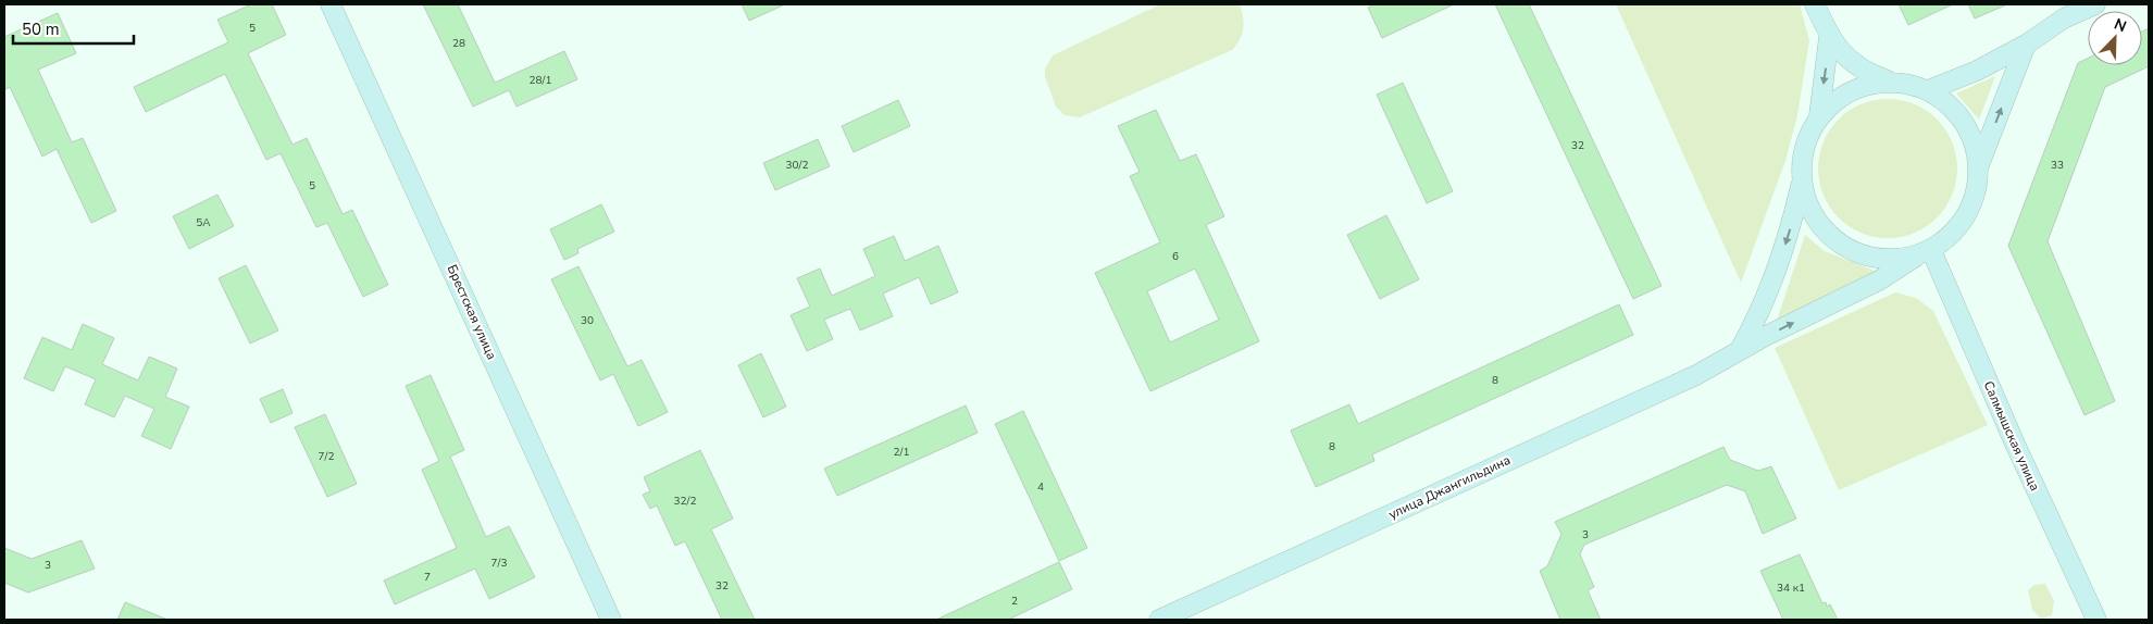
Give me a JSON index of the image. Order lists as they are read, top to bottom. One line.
{"streets":{"main road":["Брестская улица","Салмышская улица","улица Джангильдина"]},"crossings":[["Салмышская улица","улица Джангильдина"]],"house_numbers":["5","28","28/1","32","30/2","33","5","5А","6","30","8","8","2/1","7/2","4","32/2","3","7/3","3","7","32","34 к1","2"],"scale_bar":"50 m","north":"top right"}
